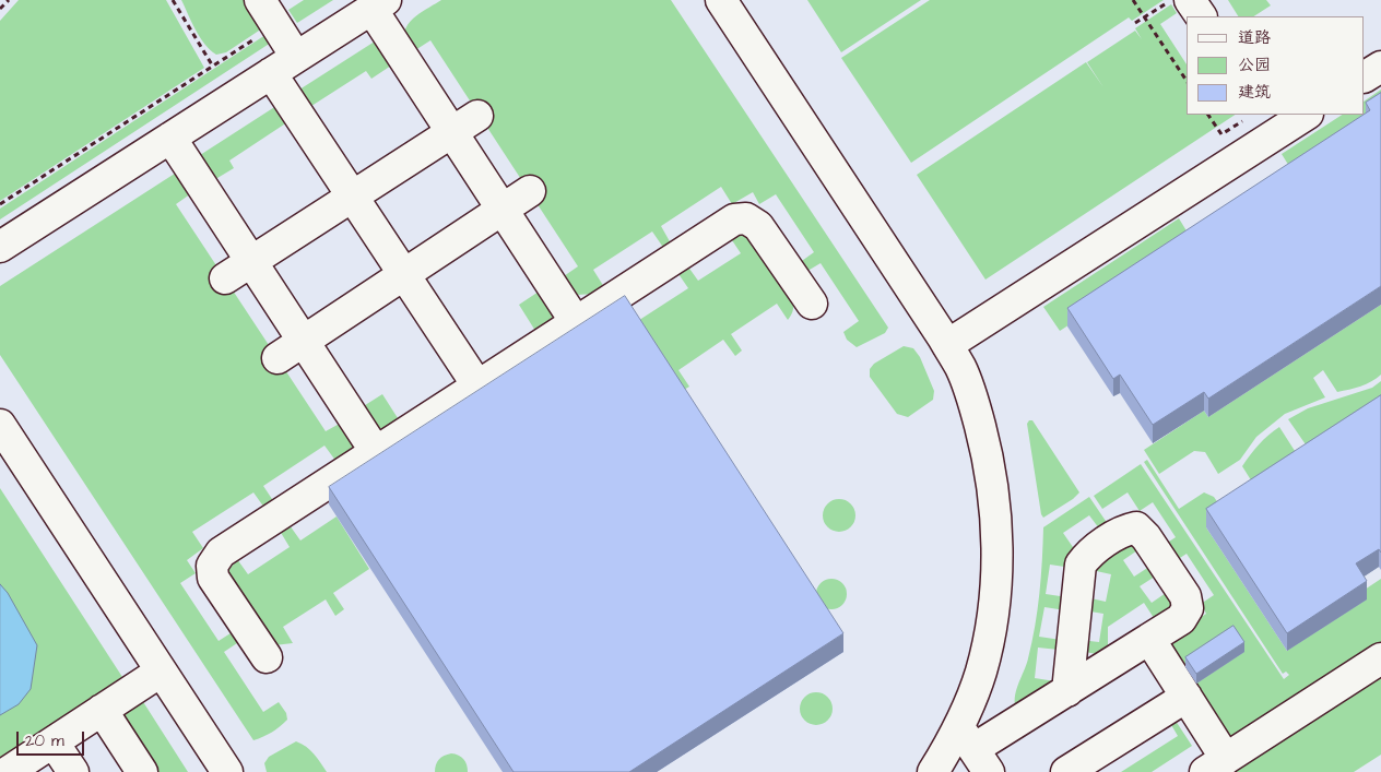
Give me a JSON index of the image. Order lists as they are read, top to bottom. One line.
{"legend":["道路","公园","建筑"],"scale_bar":"20 m"}
